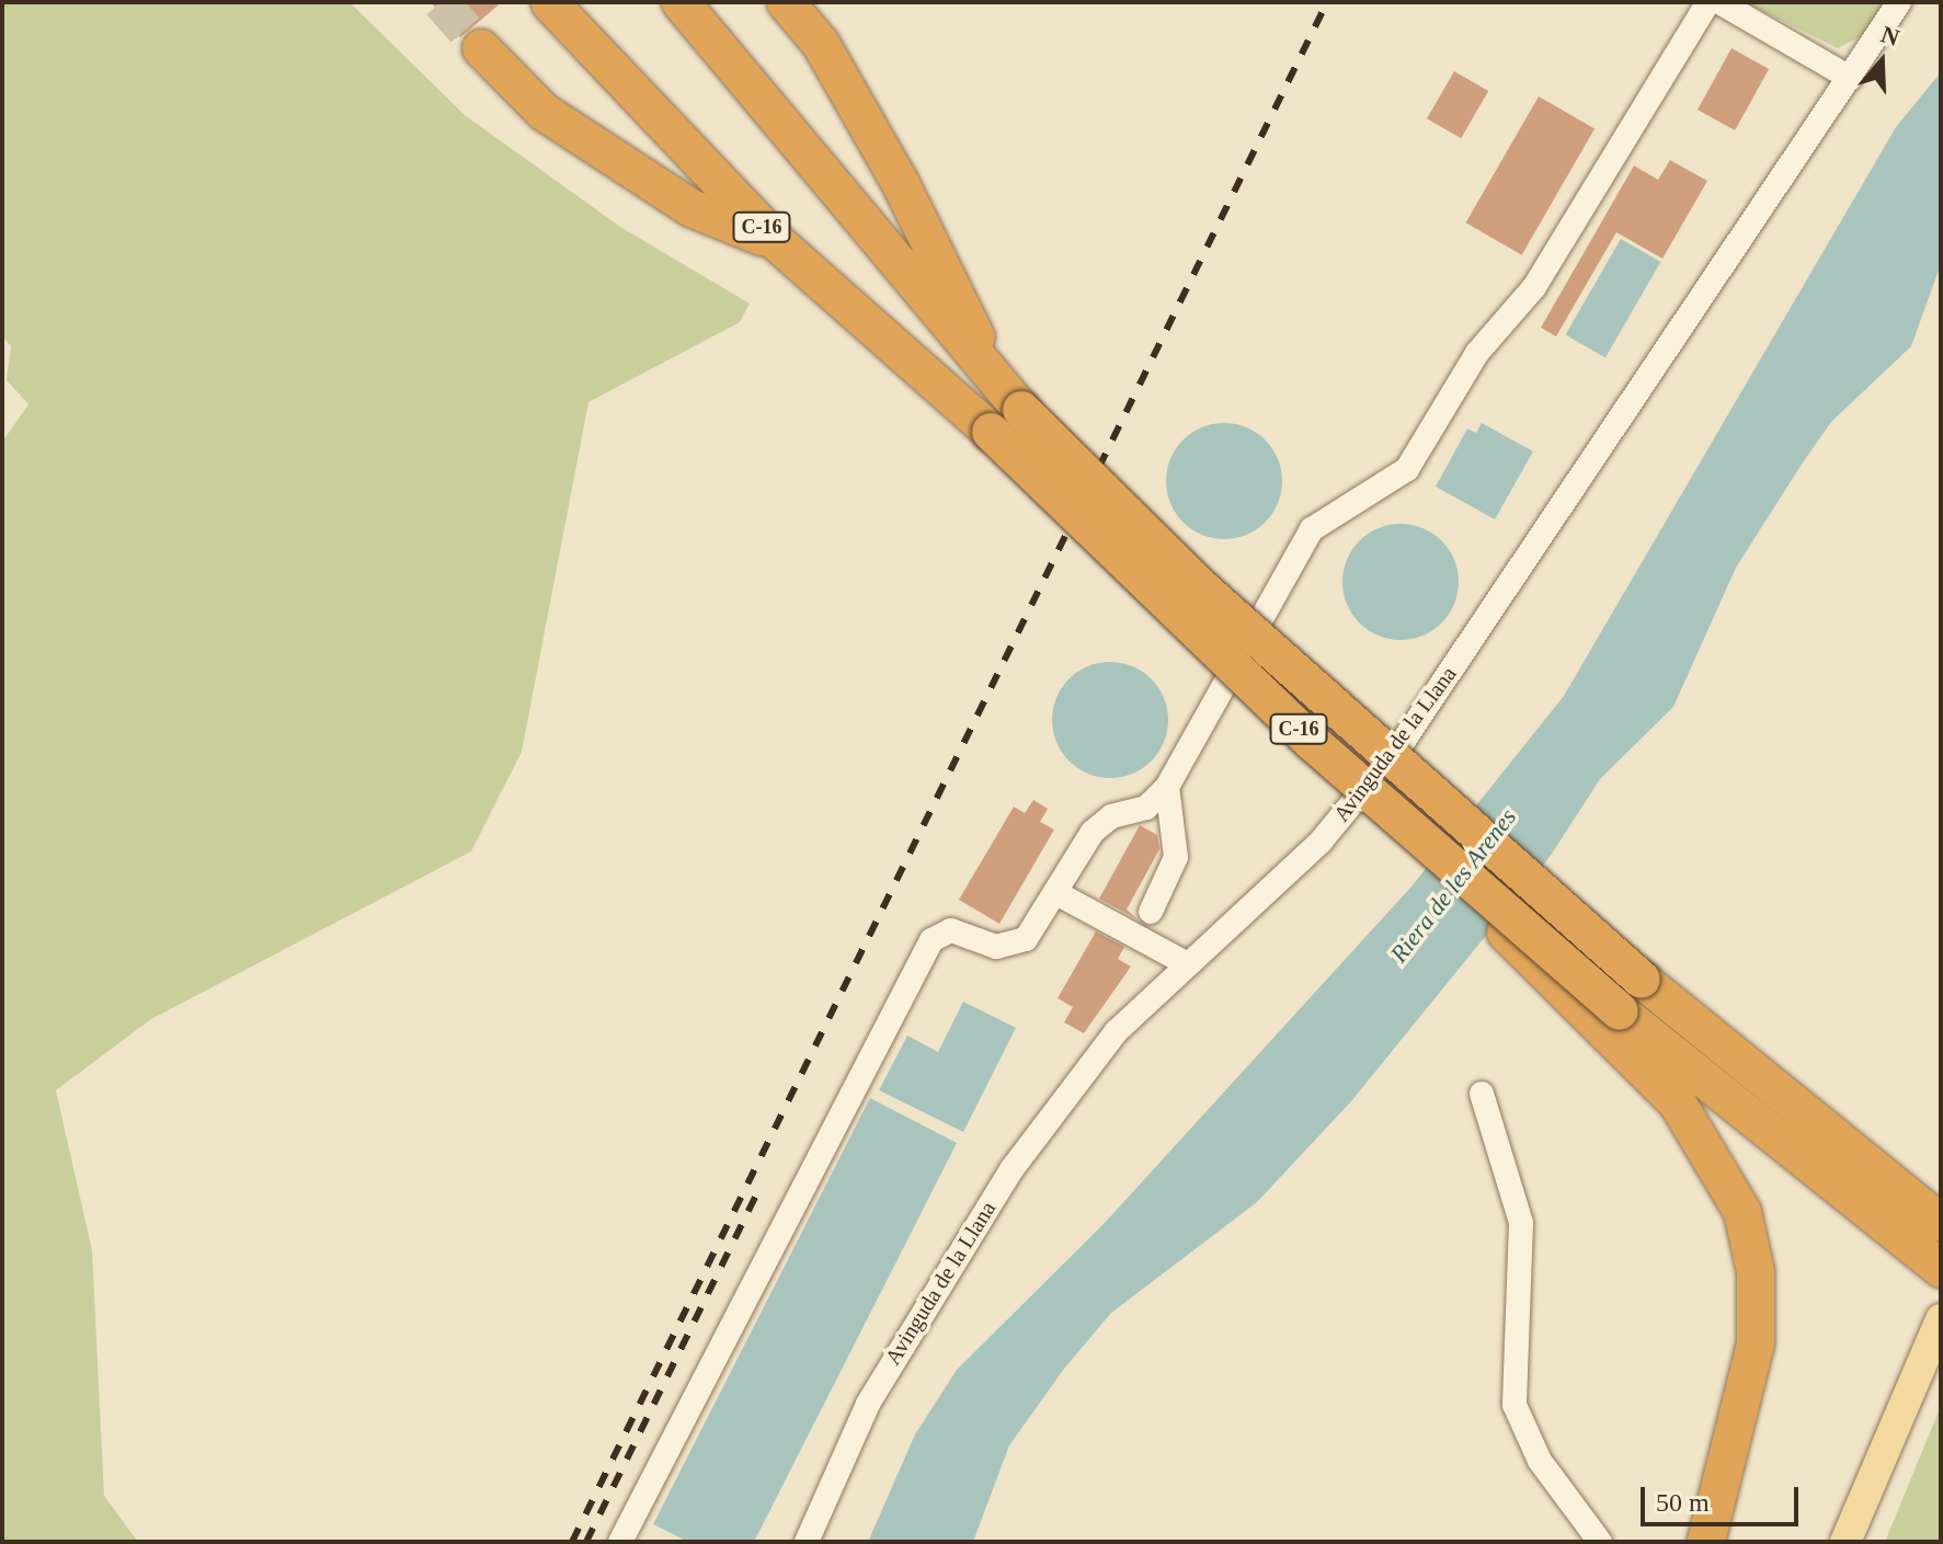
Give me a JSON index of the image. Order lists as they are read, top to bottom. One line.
{"streets":{"highway":["C-16"],"street":["Avinguda de la Llana"]},"water":["Riera de les Arenes"],"scale_bar":"50 m","north":"top"}
